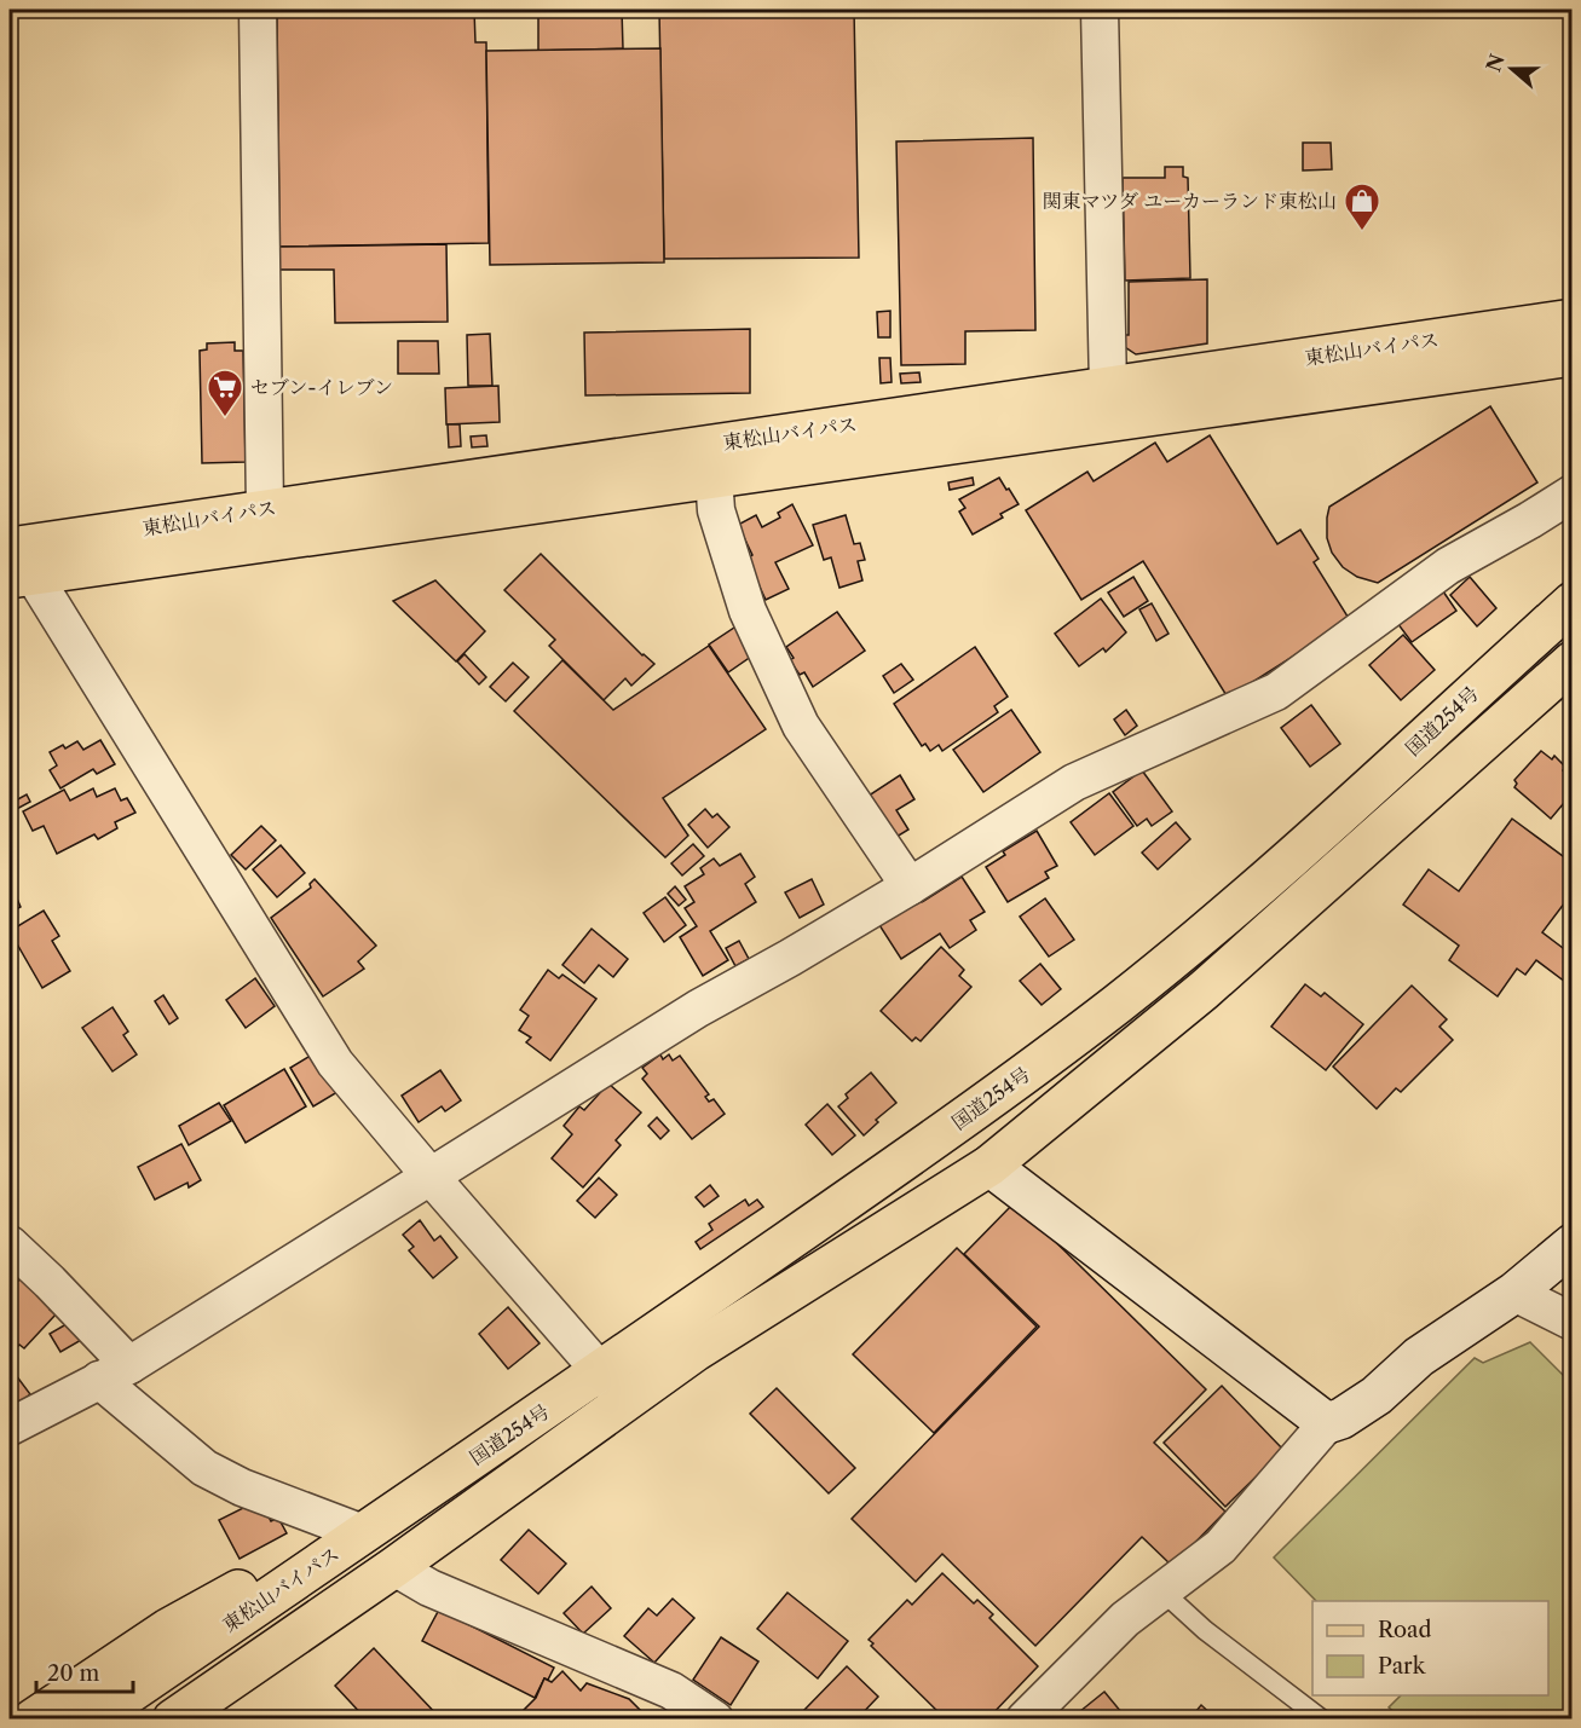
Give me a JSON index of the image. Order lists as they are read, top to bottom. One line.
{"streets":{"main road":["東松山バイパス","国道254号"]},"crossings":[["東松山バイパス","国道254号"]],"places":{"shop":["関東マツダ ユーカーランド東松山"],"supermarket":["セブン-イレブン"]},"legend":["Road","Park"],"scale_bar":"20 m","north":"left"}
